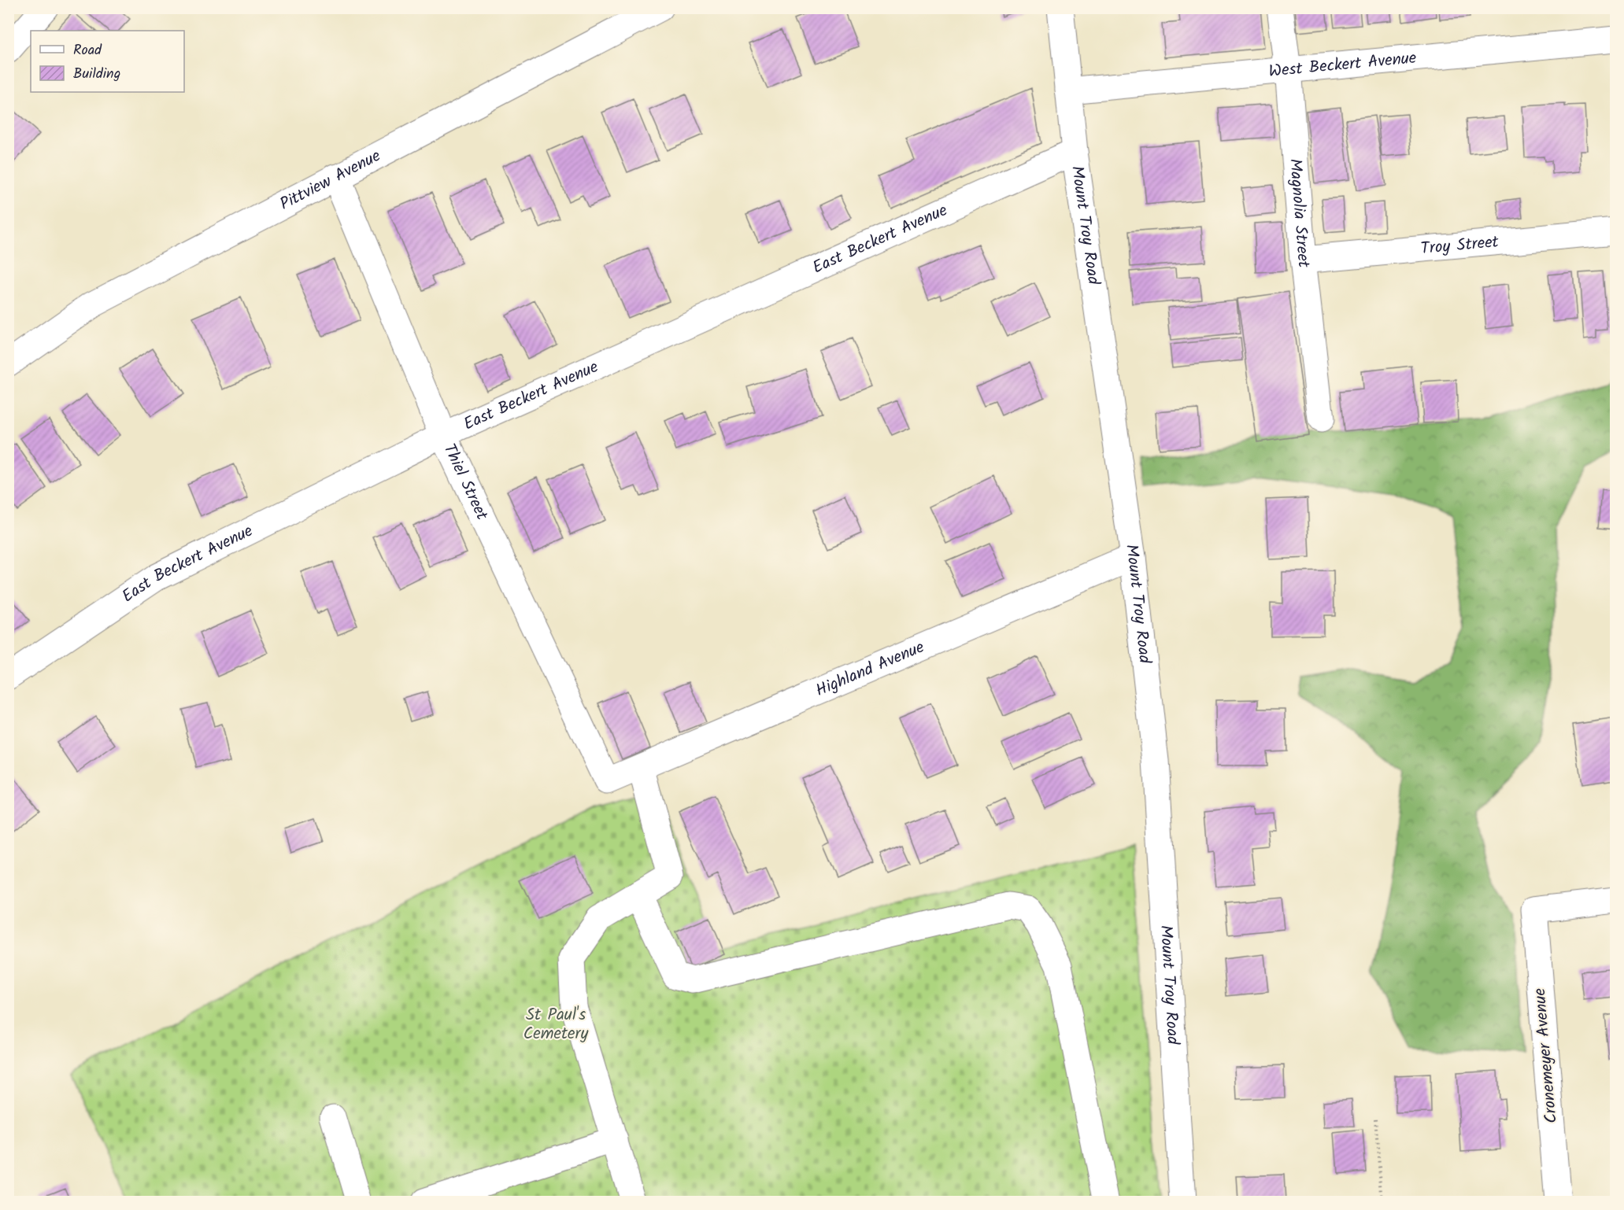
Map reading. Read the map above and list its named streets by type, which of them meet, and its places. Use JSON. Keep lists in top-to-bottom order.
{
  "streets": {
    "street": [
      "West Beckert Avenue",
      "Pittview Avenue",
      "Magnolia Street",
      "Mount Troy Road",
      "East Beckert Avenue",
      "Troy Street",
      "Thiel Street",
      "Highland Avenue",
      "Cronemeyer Avenue"
    ]
  },
  "crossings": [
    ["West Beckert Avenue", "Magnolia Street"],
    ["West Beckert Avenue", "Mount Troy Road"],
    ["Pittview Avenue", "Thiel Street"],
    ["Magnolia Street", "Troy Street"],
    ["Mount Troy Road", "East Beckert Avenue"],
    ["Mount Troy Road", "Highland Avenue"],
    ["East Beckert Avenue", "Thiel Street"],
    ["Thiel Street", "Highland Avenue"]
  ],
  "parks": ["St Paul's Cemetery"],
  "legend": ["Road", "Building"]
}
